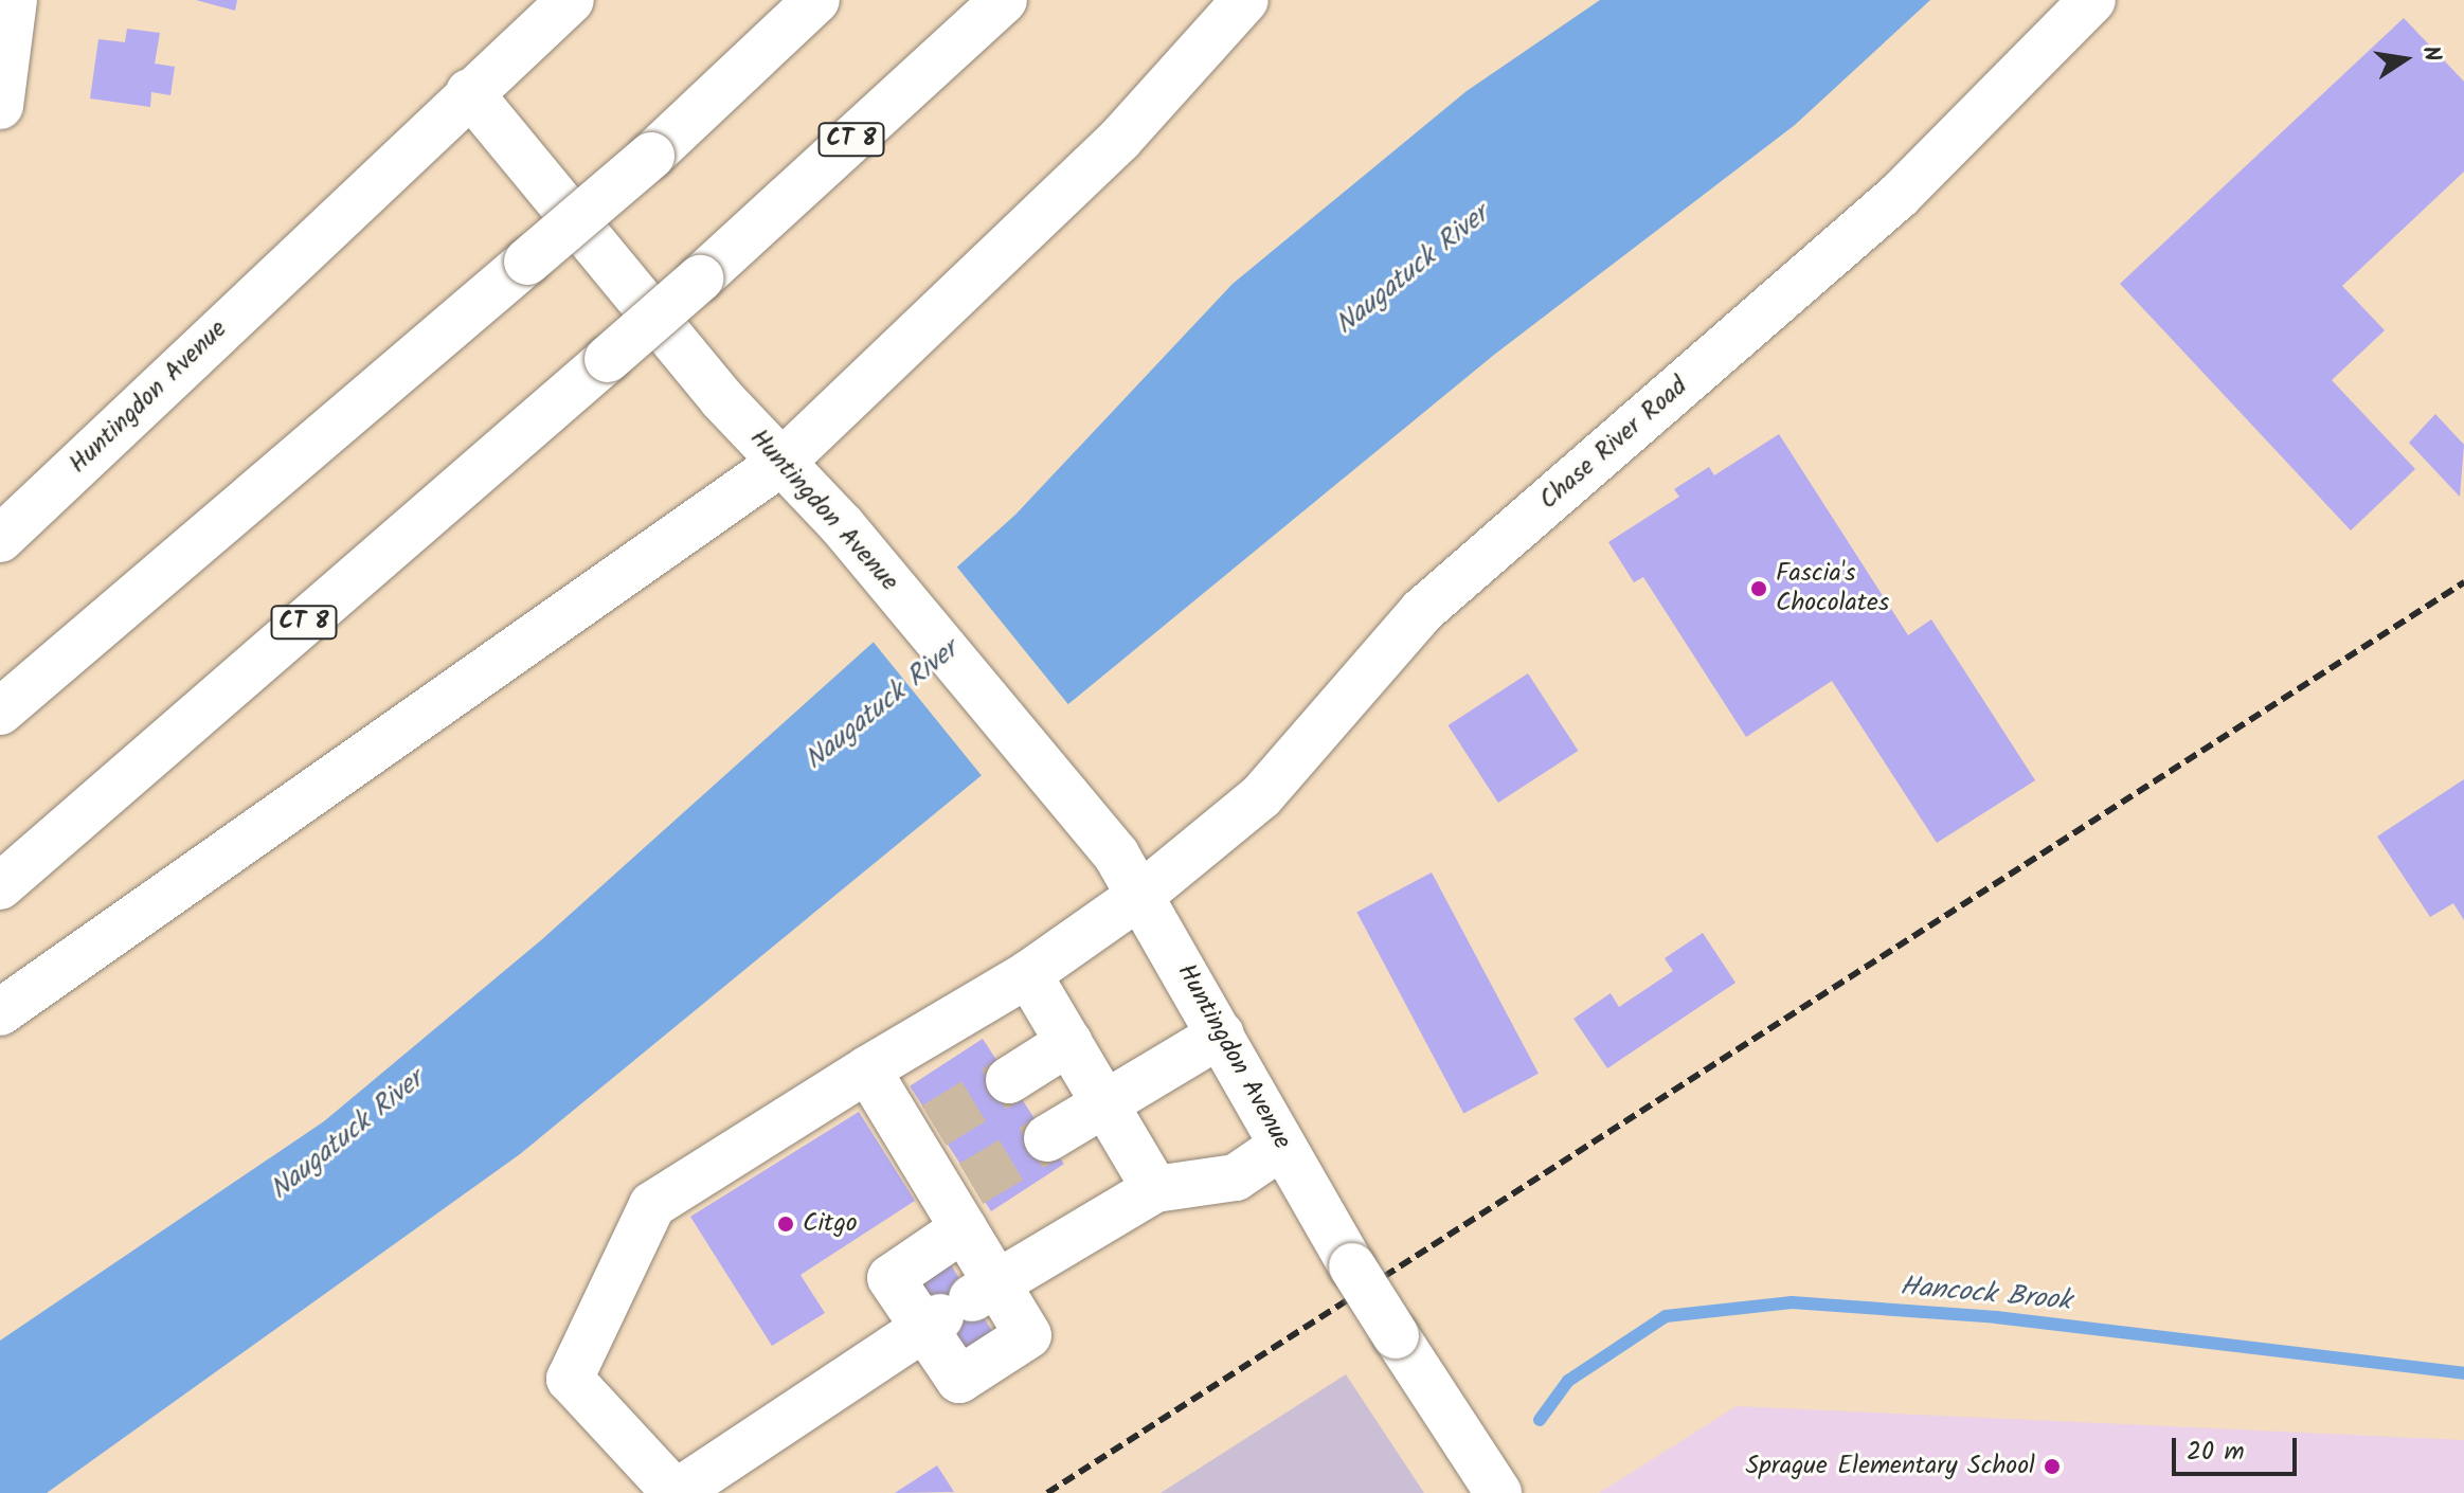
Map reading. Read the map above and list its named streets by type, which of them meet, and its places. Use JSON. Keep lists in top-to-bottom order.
{
  "streets": {
    "main road": ["CT 8", "Huntingdon Avenue", "Chase River Road"]
  },
  "crossings": [
    ["Huntingdon Avenue", "Chase River Road"]
  ],
  "water": ["Naugatuck River", "Hancock Brook"],
  "places": ["Fascia's Chocolates", "Citgo", "Sprague Elementary School"],
  "scale_bar": "20 m",
  "north": "right"
}
